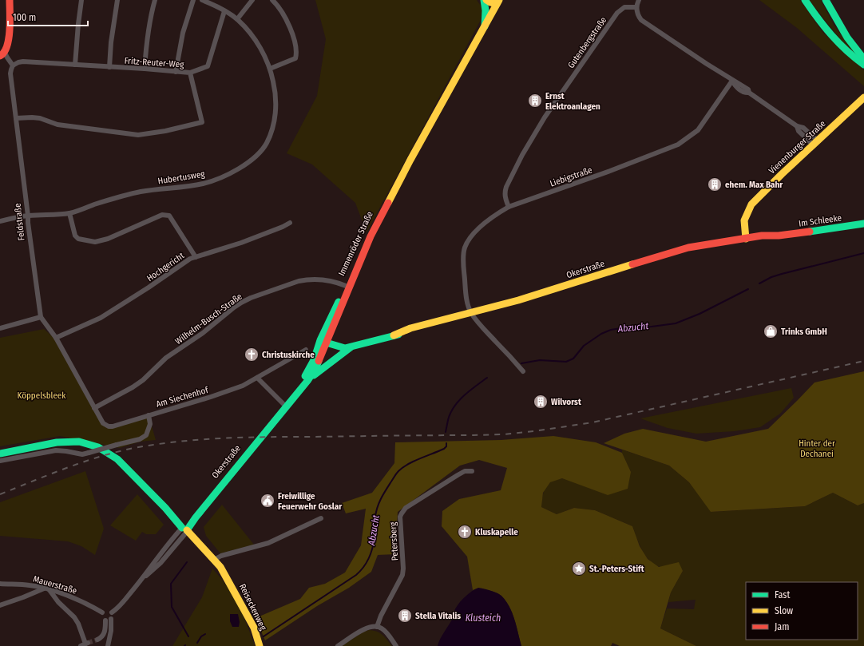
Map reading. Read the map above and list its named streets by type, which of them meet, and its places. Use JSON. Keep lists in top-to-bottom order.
{
  "streets": {
    "main road": [
      "Vienenburger Straße",
      "Im Schleeke",
      "Immenröder Straße",
      "Okerstraße",
      "Reiseckenweg"
    ],
    "street": [
      "Gutenbergstraße",
      "Fritz-Reuter-Weg",
      "Liebigstraße",
      "Hubertusweg",
      "Feldstraße",
      "Hochgericht",
      "Wilhelm-Busch-Straße",
      "Am Siechenhof",
      "Petersberg",
      "Mauerstraße"
    ]
  },
  "crossings": [
    ["Gutenbergstraße", "Liebigstraße"],
    ["Fritz-Reuter-Weg", "Feldstraße"],
    ["Vienenburger Straße", "Im Schleeke"],
    ["Vienenburger Straße", "Okerstraße"],
    ["Liebigstraße", "Okerstraße"],
    ["Hubertusweg", "Feldstraße"],
    ["Im Schleeke", "Okerstraße"],
    ["Feldstraße", "Hochgericht"],
    ["Feldstraße", "Wilhelm-Busch-Straße"],
    ["Feldstraße", "Am Siechenhof"],
    ["Immenröder Straße", "Okerstraße"],
    ["Immenröder Straße", "Wilhelm-Busch-Straße"],
    ["Okerstraße", "Mauerstraße"],
    ["Okerstraße", "Reiseckenweg"]
  ],
  "water": ["Abzucht", "Klusteich"],
  "parks": ["Köppelsbleek", "Hinter der Dechanei"],
  "places": {
    "building": [
      "Ernst Elektroanlagen",
      "ehem. Max Bahr",
      "Wilvorst",
      "Stella Vitalis"
    ],
    "shop": ["Trinks GmbH"],
    "church": ["Christuskirche", "Kluskapelle"],
    "public building": ["Freiwillige Feuerwehr Goslar"],
    "place": ["St.-Peters-Stift"]
  },
  "legend": ["Fast", "Slow", "Jam"],
  "scale_bar": "100 m"
}
